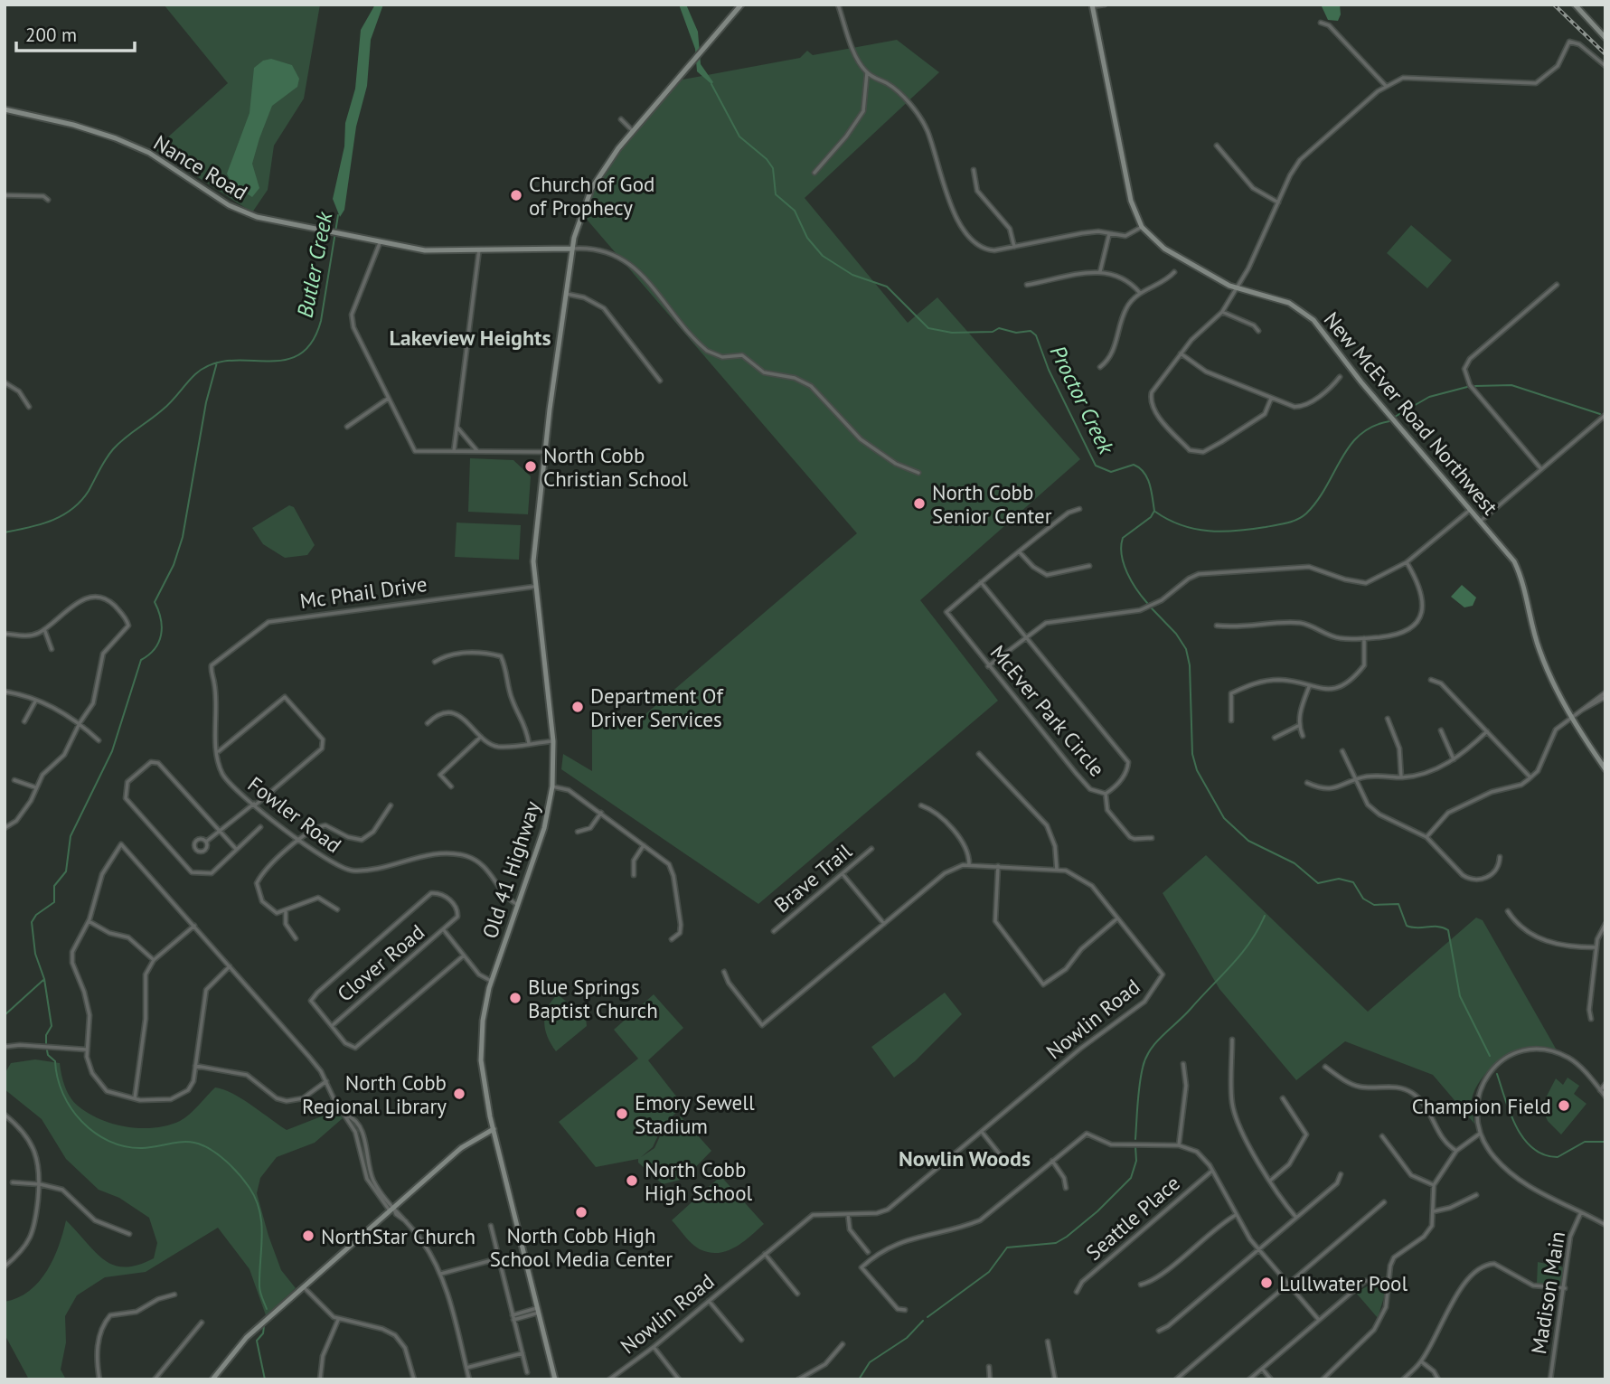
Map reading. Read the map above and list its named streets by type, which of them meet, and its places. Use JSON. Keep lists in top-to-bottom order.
{
  "streets": {
    "street": [
      "Nance Road",
      "New McEver Road Northwest",
      "Mc Phail Drive",
      "McEver Park Circle",
      "Fowler Road",
      "Old 41 Highway",
      "Brave Trail",
      "Clover Road",
      "Nowlin Road",
      "Seattle Place",
      "Madison Main"
    ]
  },
  "crossings": [
    ["Nance Road", "Old 41 Highway"],
    ["Mc Phail Drive", "Fowler Road"],
    ["Mc Phail Drive", "Old 41 Highway"],
    ["Fowler Road", "Old 41 Highway"],
    ["Old 41 Highway", "Clover Road"]
  ],
  "districts": ["Lakeview Heights", "Nowlin Woods"],
  "water": ["Butler Creek", "Proctor Creek"],
  "places": [
    "Church of God of Prophecy",
    "North Cobb Christian School",
    "North Cobb Senior Center",
    "Department Of Driver Services",
    "Blue Springs Baptist Church",
    "North Cobb Regional Library",
    "Champion Field",
    "Emory Sewell Stadium",
    "North Cobb High School",
    "North Cobb High School Media Center",
    "NorthStar Church",
    "Lullwater Pool"
  ],
  "scale_bar": "200 m"
}
